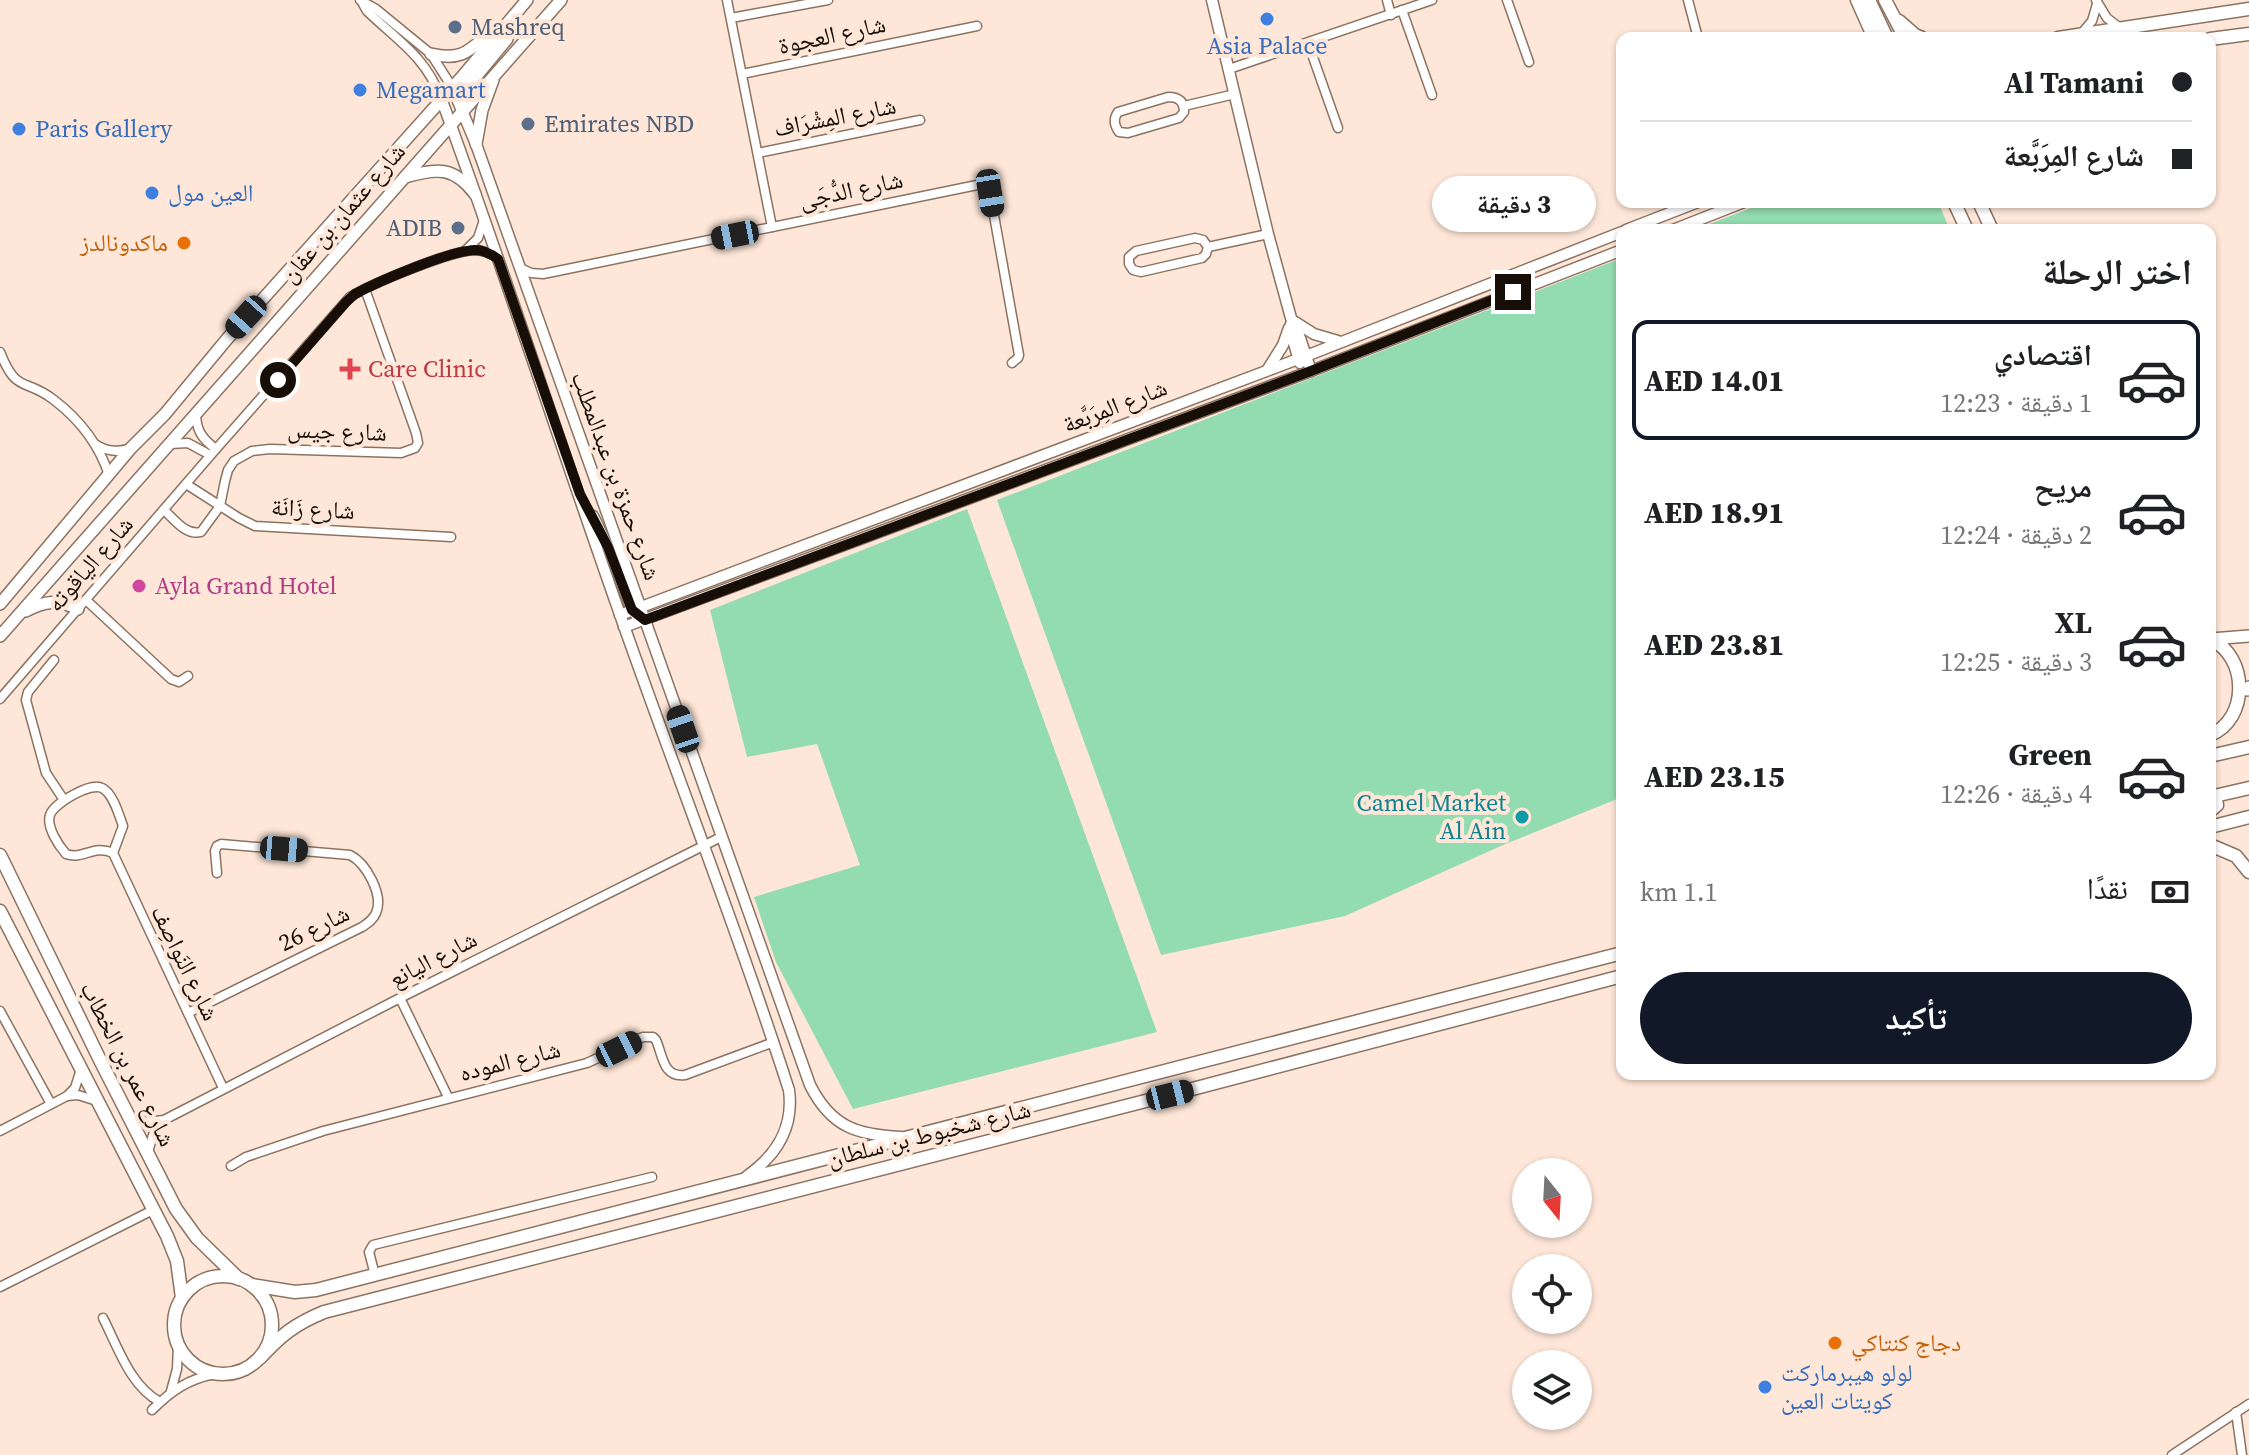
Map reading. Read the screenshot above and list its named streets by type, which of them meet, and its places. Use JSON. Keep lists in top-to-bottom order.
{
  "streets": {
    "main road": ["شارع عثمان بن عفان", "شارع عمر بن الخطاب", "شارع شخبوط بن سلطان"],
    "street": [
      "شارع العجوة",
      "شارع المِشْرَاف",
      "شارع الدُّجَى",
      "شارع المِرَبَّعة",
      "شارع جيس",
      "شارع حمزة بن عبدالمطلب",
      "شارع زَانَة",
      "شارع الياقوته",
      "شارع 26",
      "شارع اليانع",
      "شارع النَواصِف",
      "شارع الموده"
    ]
  },
  "crossings": [
    ["شارع الدُّجَى", "شارع حمزة بن عبدالمطلب"],
    ["شارع عثمان بن عفان", "شارع حمزة بن عبدالمطلب"],
    ["شارع المِرَبَّعة", "شارع حمزة بن عبدالمطلب"],
    ["شارع جيس", "شارع زَانَة"],
    ["شارع جيس", "شارع الياقوته"],
    ["شارع حمزة بن عبدالمطلب", "شارع الياقوته"],
    ["شارع حمزة بن عبدالمطلب", "شارع اليانع"],
    ["شارع حمزة بن عبدالمطلب", "شارع الموده"],
    ["شارع حمزة بن عبدالمطلب", "شارع شخبوط بن سلطان"],
    ["شارع زَانَة", "شارع الياقوته"],
    ["شارع 26", "شارع النَواصِف"],
    ["شارع اليانع", "شارع النَواصِف"],
    ["شارع عمر بن الخطاب", "شارع شخبوط بن سلطان"]
  ],
  "places": {
    "other": [
      "Asia Palace",
      "Mashreq",
      "Megamart",
      "Emirates NBD",
      "Paris Gallery",
      "العين مول",
      "ADIB",
      "ماكدونالدز",
      "Ayla Grand Hotel",
      "Camel Market Al Ain",
      "دجاج كنتاكي",
      "لولو هيبرماركت كويتات العين"
    ],
    "health": ["Care Clinic"]
  },
  "north": "bottom",
  "page": {
    "banner": ["Al Tamani", "شارع المِرَبَّعة"],
    "bubble": "3 دقيقة",
    "heading": "اختر الرحلة",
    "list": [
      {
        "name": "اقتصادي",
        "note": "1 دقيقة · 12:23",
        "value": "AED 14.01"
      },
      {
        "name": "مريح",
        "note": "2 دقيقة · 12:24",
        "value": "AED 18.91"
      },
      {
        "name": "XL",
        "note": "3 دقيقة · 12:25",
        "value": "AED 23.81"
      },
      {
        "name": "Green",
        "note": "4 دقيقة · 12:26",
        "value": "AED 23.15"
      }
    ],
    "pay": ["نقدًا", "1.1 km"],
    "buttons": "تأكيد"
  }
}
